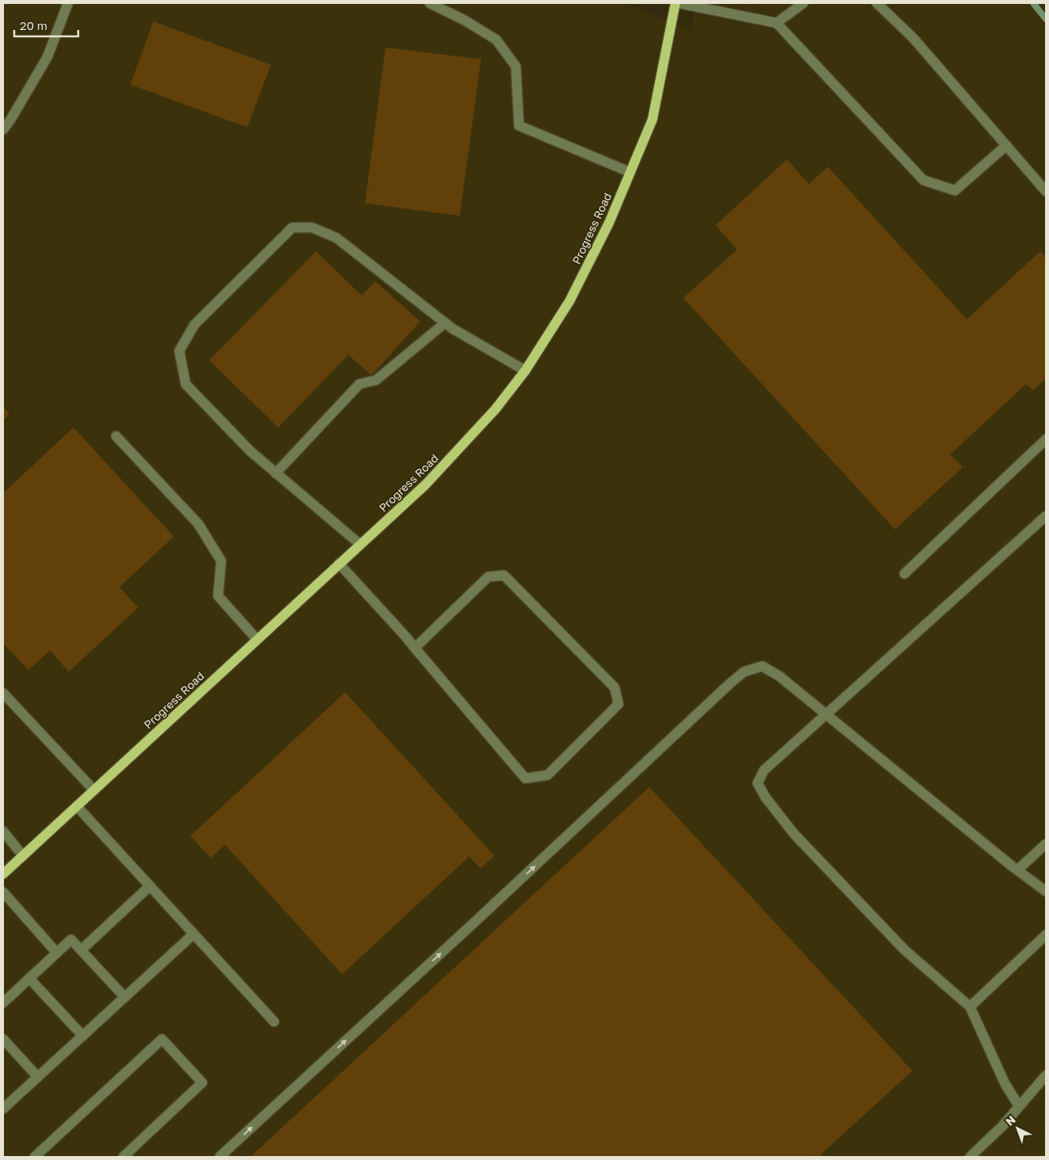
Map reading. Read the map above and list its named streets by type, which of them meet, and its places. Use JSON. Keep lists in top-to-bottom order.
{
  "streets": {
    "main road": ["Progress Road"]
  },
  "scale_bar": "20 m",
  "north": "top left"
}
